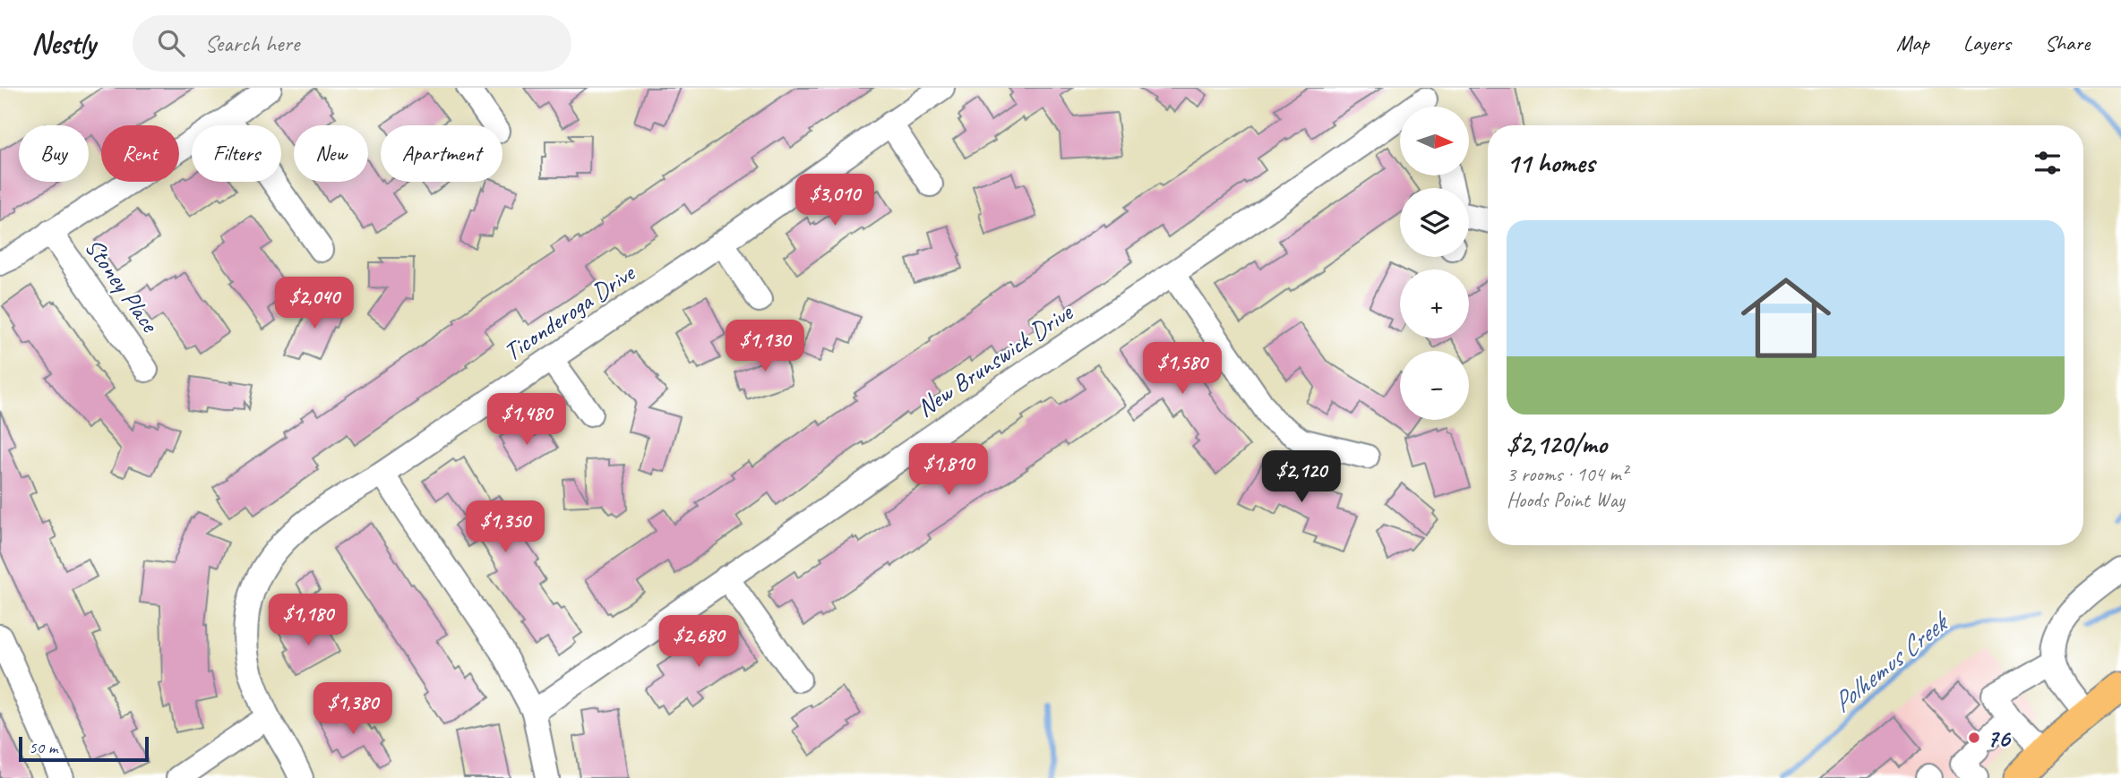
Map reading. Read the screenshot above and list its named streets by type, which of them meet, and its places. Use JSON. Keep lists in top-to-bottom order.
{
  "streets": {
    "street": ["Stoney Place", "Ticonderoga Drive", "New Brunswick Drive"]
  },
  "water": ["Polhemus Creek"],
  "places": ["76"],
  "scale_bar": "50 m",
  "north": "right",
  "page": {
    "header": "Nestly",
    "search": "Search here",
    "nav": ["Map", "Layers", "Share"],
    "map_buttons": ["+", "−"],
    "chip": [
      "Buy",
      "Rent",
      "Filters",
      "New",
      "Apartment"
    ],
    "heading": "11 homes",
    "price": [
      "$3,010",
      "$2,040",
      "$1,130",
      "$1,580",
      "$1,480",
      "$1,810",
      "$2,120",
      "$1,350",
      "$1,180",
      "$2,680",
      "$1,380"
    ],
    "list": [
      {
        "name": "$2,120/mo",
        "note": "3 rooms · 104 m² · Hoods Point Way"
      }
    ],
    "scale": "50 m"
  }
}
